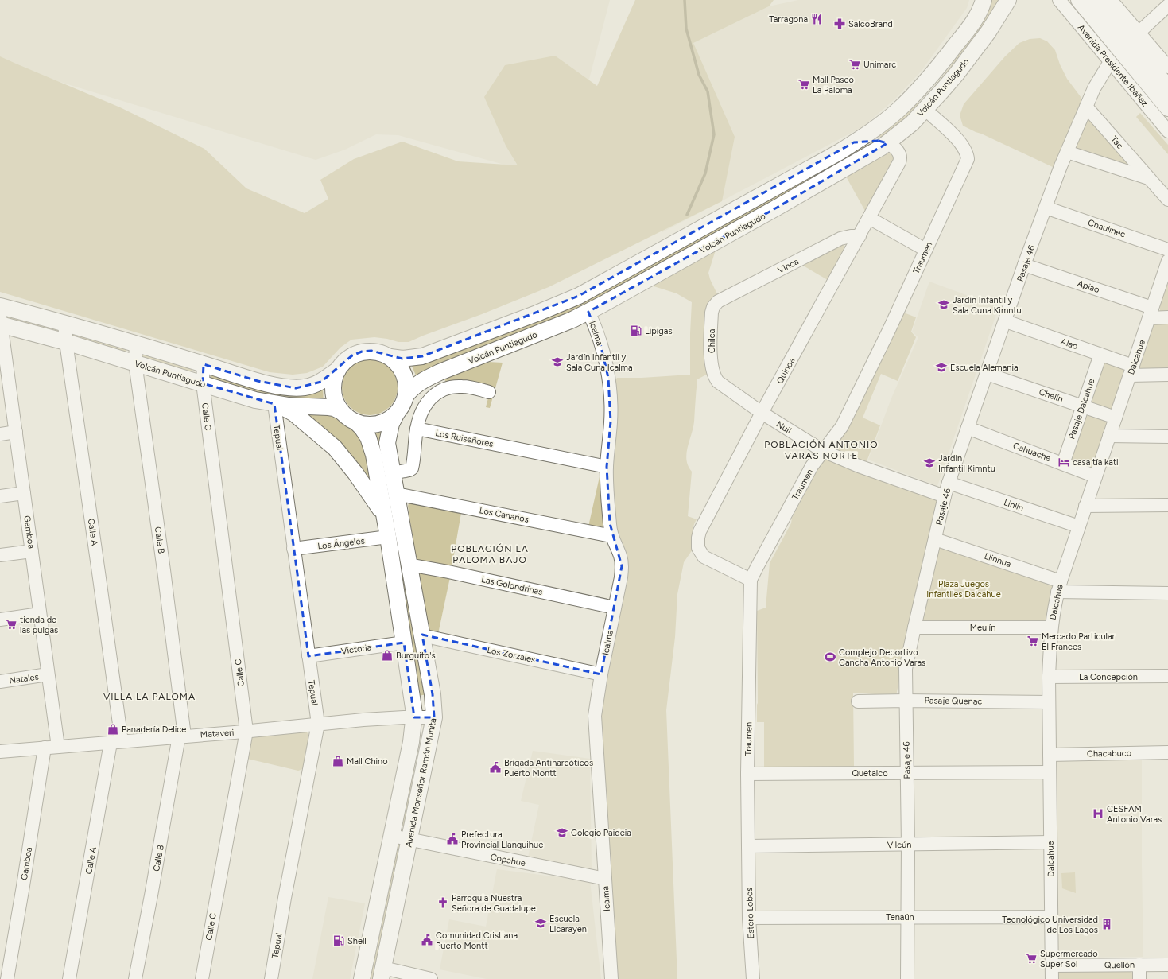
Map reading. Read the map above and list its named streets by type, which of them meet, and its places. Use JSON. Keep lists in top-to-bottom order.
{
  "streets": {
    "main road": ["Avenida Presidente Ibáñez", "Volcán Puntiagudo", "Avenida Monseñor Ramón Munita"],
    "street": [
      "Tac",
      "Chaulinec",
      "Traumen",
      "Pasaje 46",
      "Vinca",
      "Apiao",
      "Icalma",
      "Chilca",
      "Alao",
      "Dalcahue",
      "Quinoa",
      "Chelín",
      "Pasaje Dalcahue",
      "Calle C",
      "Nuil",
      "Tepual",
      "Los Ruiseñores",
      "Cahuache",
      "Linlín",
      "Los Canarios",
      "Gamboa",
      "Calle A",
      "Calle B",
      "Los Ángeles",
      "Llinhua",
      "Las Golondrinas",
      "Meulín",
      "Victoria",
      "Los Zorzales",
      "La Concepción",
      "Natales",
      "Pasaje Quenac",
      "Mataveri",
      "Chacabuco",
      "Quetalco",
      "Vilcún",
      "Copahue",
      "Estero Lobos",
      "Tenaún",
      "Quellón"
    ]
  },
  "crossings": [
    ["Avenida Presidente Ibáñez", "Pasaje 46"],
    ["Volcán Puntiagudo", "Traumen"],
    ["Volcán Puntiagudo", "Icalma"],
    ["Volcán Puntiagudo", "Quinoa"],
    ["Volcán Puntiagudo", "Calle C"],
    ["Volcán Puntiagudo", "Tepual"],
    ["Volcán Puntiagudo", "Gamboa"],
    ["Volcán Puntiagudo", "Calle A"],
    ["Volcán Puntiagudo", "Calle B"],
    ["Volcán Puntiagudo", "Avenida Monseñor Ramón Munita"],
    ["Tac", "Pasaje 46"],
    ["Chaulinec", "Pasaje 46"],
    ["Traumen", "Quinoa"],
    ["Traumen", "Nuil"],
    ["Traumen", "Quetalco"],
    ["Traumen", "Vilcún"],
    ["Traumen", "Estero Lobos"],
    ["Pasaje 46", "Apiao"],
    ["Pasaje 46", "Alao"],
    ["Pasaje 46", "Chelín"],
    ["Pasaje 46", "Nuil"],
    ["Pasaje 46", "Cahuache"],
    ["Pasaje 46", "Linlín"],
    ["Pasaje 46", "Llinhua"],
    ["Pasaje 46", "Meulín"],
    ["Pasaje 46", "Pasaje Quenac"],
    ["Pasaje 46", "Quetalco"],
    ["Pasaje 46", "Vilcún"],
    ["Pasaje 46", "Tenaún"],
    ["Vinca", "Chilca"],
    ["Vinca", "Quinoa"],
    ["Apiao", "Dalcahue"],
    ["Icalma", "Los Ruiseñores"],
    ["Icalma", "Los Canarios"],
    ["Icalma", "Las Golondrinas"],
    ["Icalma", "Los Zorzales"],
    ["Icalma", "Copahue"],
    ["Chilca", "Nuil"],
    ["Alao", "Dalcahue"],
    ["Alao", "Pasaje Dalcahue"],
    ["Dalcahue", "Chelín"],
    ["Dalcahue", "Cahuache"],
    ["Dalcahue", "Linlín"],
    ["Dalcahue", "Llinhua"],
    ["Dalcahue", "Meulín"],
    ["Dalcahue", "La Concepción"],
    ["Dalcahue", "Pasaje Quenac"],
    ["Dalcahue", "Chacabuco"],
    ["Dalcahue", "Quetalco"],
    ["Dalcahue", "Vilcún"],
    ["Dalcahue", "Tenaún"],
    ["Dalcahue", "Quellón"],
    ["Quinoa", "Nuil"],
    ["Chelín", "Pasaje Dalcahue"],
    ["Pasaje Dalcahue", "Cahuache"],
    ["Calle C", "Mataveri"],
    ["Tepual", "Los Ángeles"],
    ["Tepual", "Victoria"],
    ["Tepual", "Mataveri"],
    ["Tepual", "Avenida Monseñor Ramón Munita"],
    ["Los Canarios", "Avenida Monseñor Ramón Munita"],
    ["Gamboa", "Natales"],
    ["Gamboa", "Mataveri"],
    ["Calle A", "Mataveri"],
    ["Calle B", "Mataveri"],
    ["Los Ángeles", "Avenida Monseñor Ramón Munita"],
    ["Las Golondrinas", "Avenida Monseñor Ramón Munita"],
    ["Victoria", "Avenida Monseñor Ramón Munita"],
    ["Los Zorzales", "Avenida Monseñor Ramón Munita"],
    ["Mataveri", "Avenida Monseñor Ramón Munita"],
    ["Avenida Monseñor Ramón Munita", "Copahue"],
    ["Vilcún", "Estero Lobos"],
    ["Estero Lobos", "Tenaún"]
  ],
  "districts": ["POBLACIÓN ANTONIO VARAS NORTE", "POBLACIÓN LA PALOMA BAJO", "VILLA LA PALOMA"],
  "parks": ["Plaza Juegos Infantiles Dalcahue"],
  "places": {
    "restaurant": ["Tarragona"],
    "pharmacy": ["SalcoBrand"],
    "supermarket": [
      "Unimarc",
      "Mall Paseo La Paloma",
      "tienda de las pulgas",
      "Mercado Particular El Frances",
      "Supermercado Super Sol"
    ],
    "school or university": [
      "Jardín Infantil y Sala Cuna Kimntu",
      "Jardín Infantil y Sala Cuna Icalma",
      "Escuela Alemania",
      "Jardin Infantil Kimntu",
      "Colegio Paideia",
      "Escuela Licarayen"
    ],
    "fuel station": ["Lipigas", "Shell"],
    "hotel": ["casa tía kati"],
    "shop": ["Burguito's", "Panadería Delice", "Mall Chino"],
    "sports": ["Complejo Deportivo Cancha Antonio Varas"],
    "public building": ["Brigada Antinarcóticos Puerto Montt", "Prefectura Provincial Llanquihue", "Comunidad Cristiana Puerto Montt"],
    "hospital": ["CESFAM Antonio Varas"],
    "church": ["Parroquia Nuestra Señora de Guadalupe"],
    "building": ["Tecnológico Universidad de Los Lagos"]
  }
}
